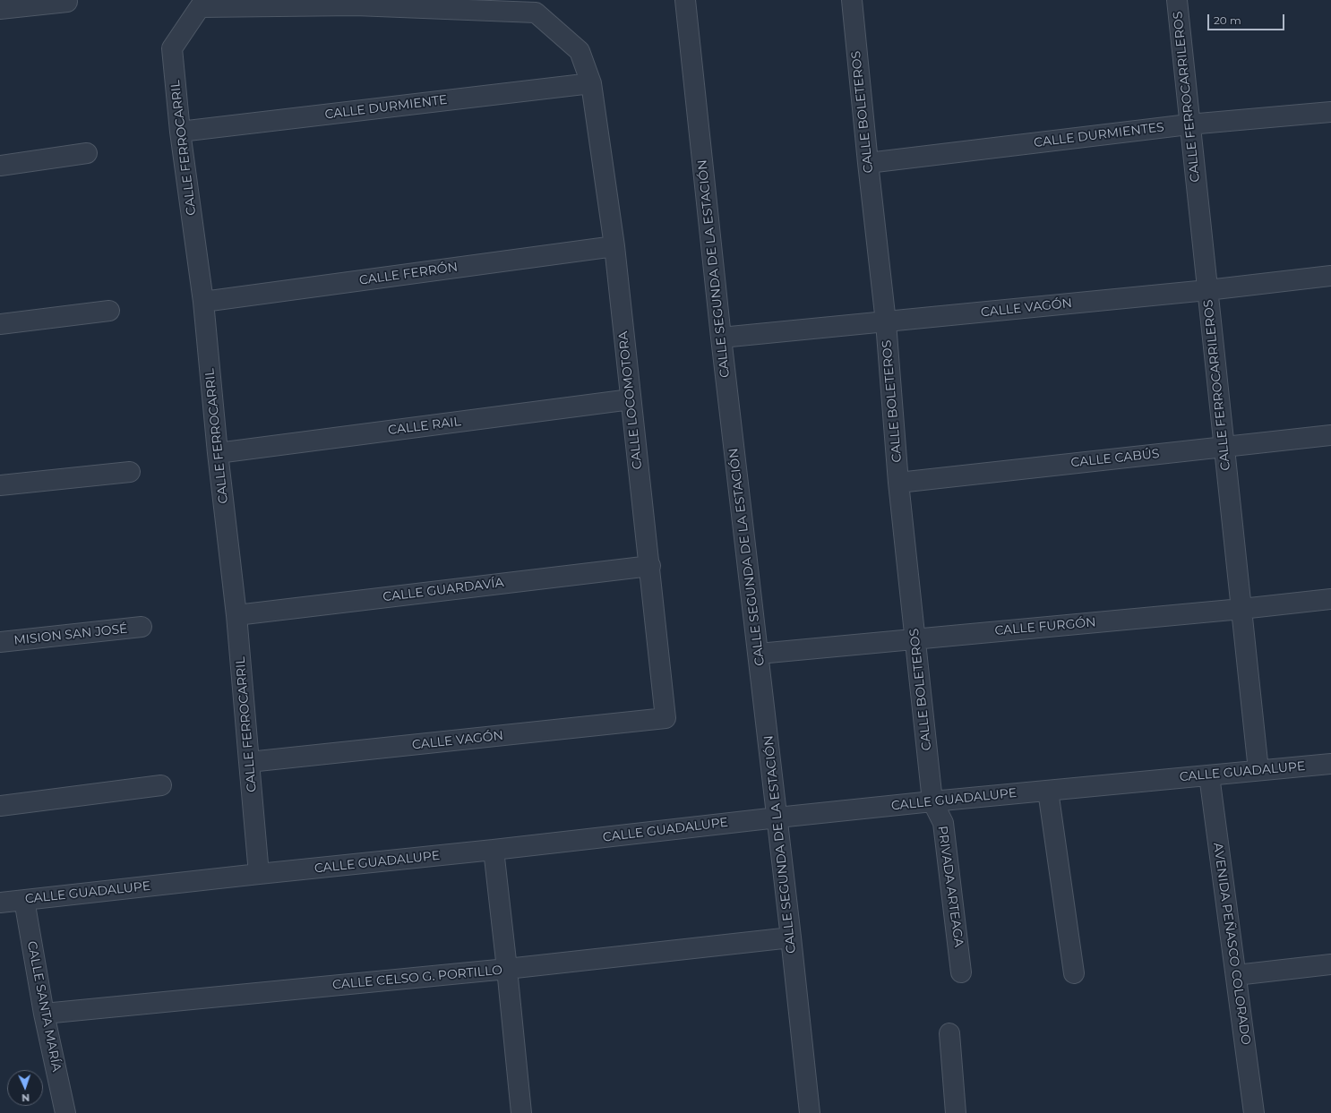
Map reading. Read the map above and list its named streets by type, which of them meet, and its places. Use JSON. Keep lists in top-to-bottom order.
{
  "streets": {
    "street": [
      "CALLE FERROCARRILEROS",
      "CALLE DURMIENTE",
      "CALLE BOLETEROS",
      "CALLE DURMIENTES",
      "CALLE FERROCARRIL",
      "CALLE SEGUNDA DE LA ESTACIÓN",
      "CALLE FERRÓN",
      "CALLE VAGÓN",
      "CALLE LOCOMOTORA",
      "CALLE RAIL",
      "CALLE CABÚS",
      "CALLE GUARDAVÍA",
      "CALLE FURGÓN",
      "MISION SAN JOSÉ",
      "CALLE GUADALUPE",
      "PRIVADA ARTEAGA",
      "AVENIDA PEÑASCO COLORADO",
      "CALLE CELSO G. PORTILLO",
      "CALLE SANTA MARÍA"
    ]
  },
  "crossings": [
    ["CALLE FERROCARRILEROS", "CALLE DURMIENTES"],
    ["CALLE FERROCARRILEROS", "CALLE VAGÓN"],
    ["CALLE FERROCARRILEROS", "CALLE CABÚS"],
    ["CALLE FERROCARRILEROS", "CALLE FURGÓN"],
    ["CALLE FERROCARRILEROS", "CALLE GUADALUPE"],
    ["CALLE DURMIENTE", "CALLE FERROCARRIL"],
    ["CALLE DURMIENTE", "CALLE LOCOMOTORA"],
    ["CALLE BOLETEROS", "CALLE DURMIENTES"],
    ["CALLE BOLETEROS", "CALLE VAGÓN"],
    ["CALLE BOLETEROS", "CALLE CABÚS"],
    ["CALLE BOLETEROS", "CALLE FURGÓN"],
    ["CALLE BOLETEROS", "CALLE GUADALUPE"],
    ["CALLE BOLETEROS", "PRIVADA ARTEAGA"],
    ["CALLE FERROCARRIL", "CALLE FERRÓN"],
    ["CALLE FERROCARRIL", "CALLE VAGÓN"],
    ["CALLE FERROCARRIL", "CALLE LOCOMOTORA"],
    ["CALLE FERROCARRIL", "CALLE RAIL"],
    ["CALLE FERROCARRIL", "CALLE GUARDAVÍA"],
    ["CALLE FERROCARRIL", "CALLE GUADALUPE"],
    ["CALLE SEGUNDA DE LA ESTACIÓN", "CALLE VAGÓN"],
    ["CALLE SEGUNDA DE LA ESTACIÓN", "CALLE FURGÓN"],
    ["CALLE SEGUNDA DE LA ESTACIÓN", "CALLE GUADALUPE"],
    ["CALLE SEGUNDA DE LA ESTACIÓN", "CALLE CELSO G. PORTILLO"],
    ["CALLE FERRÓN", "CALLE LOCOMOTORA"],
    ["CALLE VAGÓN", "CALLE LOCOMOTORA"],
    ["CALLE LOCOMOTORA", "CALLE RAIL"],
    ["CALLE LOCOMOTORA", "CALLE GUARDAVÍA"],
    ["CALLE GUADALUPE", "PRIVADA ARTEAGA"],
    ["CALLE GUADALUPE", "AVENIDA PEÑASCO COLORADO"],
    ["CALLE GUADALUPE", "CALLE SANTA MARÍA"],
    ["CALLE CELSO G. PORTILLO", "CALLE SANTA MARÍA"]
  ],
  "scale_bar": "20 m",
  "north": "bottom"
}
